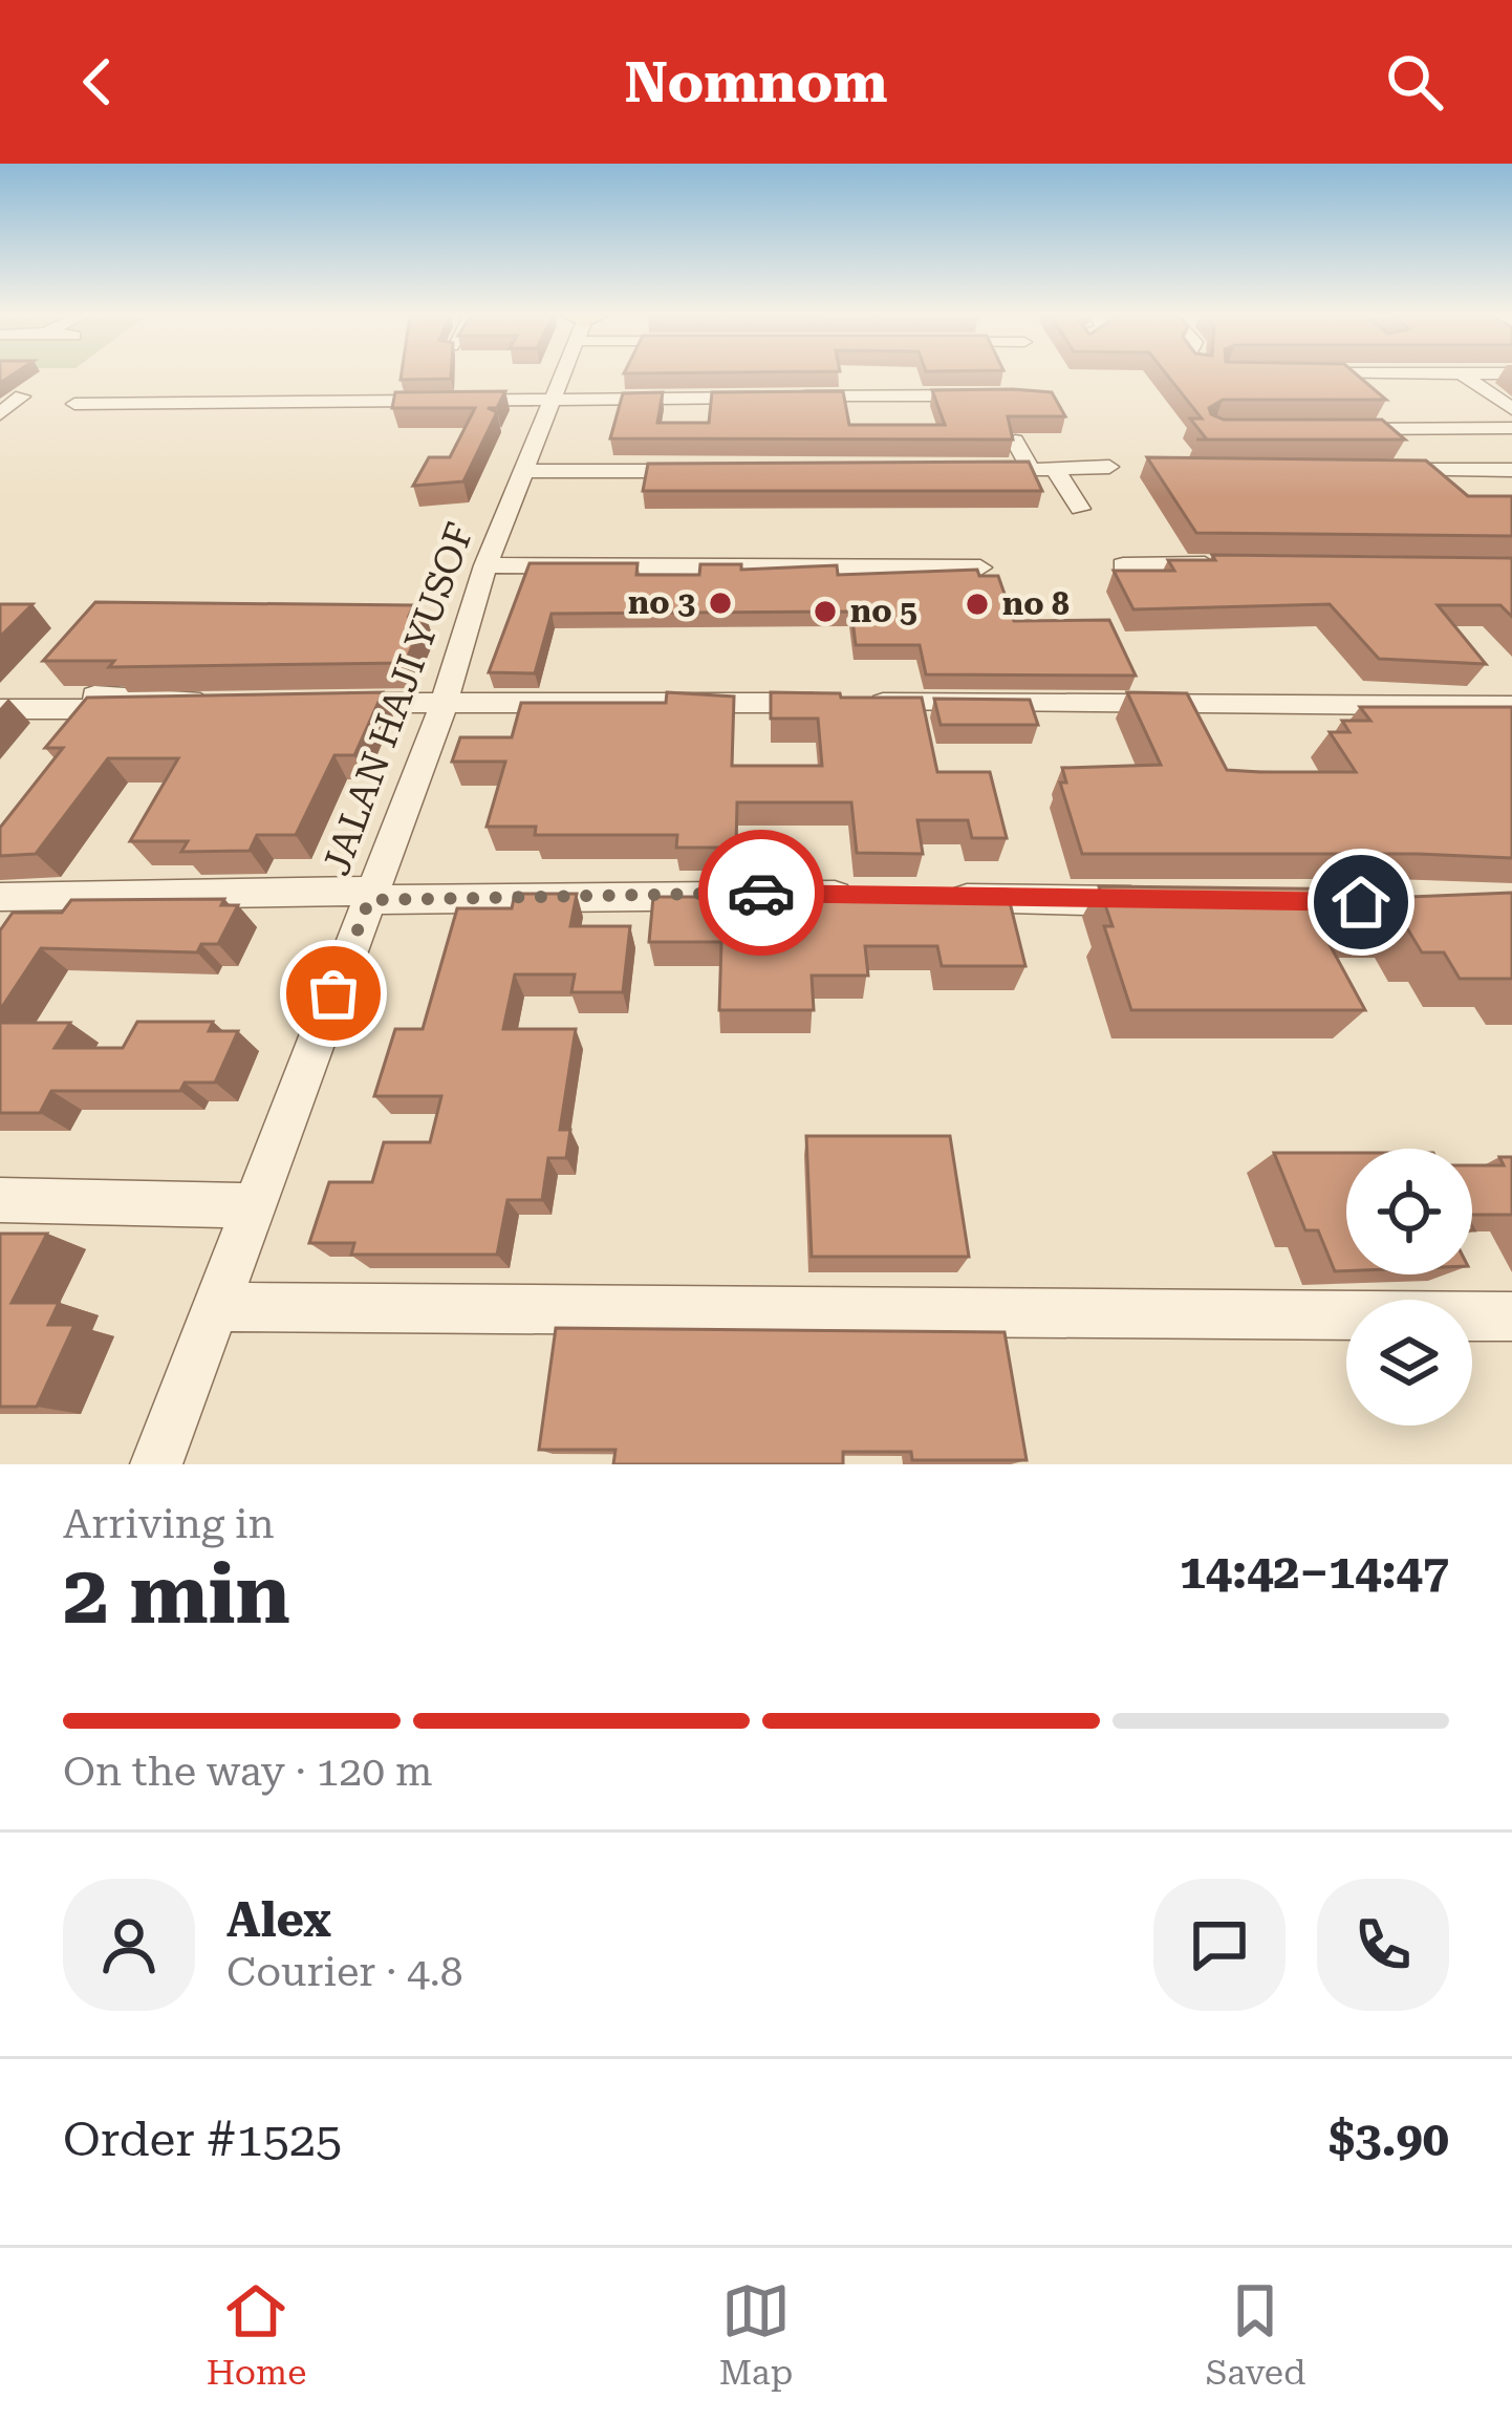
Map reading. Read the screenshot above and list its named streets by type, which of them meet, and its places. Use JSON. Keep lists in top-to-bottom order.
{
  "streets": {
    "street": ["JALAN HAJI YUSOF"]
  },
  "places": ["no 3", "no 8", "no 5"],
  "page": {
    "header": "Nomnom",
    "heading": ["2 min", "Arriving in", "14:42–14:47"],
    "panel": [
      "Alex",
      "Courier · 4.8",
      "Order #1525",
      "$3.90"
    ],
    "bar": "On the way · 120 m",
    "tabs": ["Home", "Map", "Saved"]
  }
}
